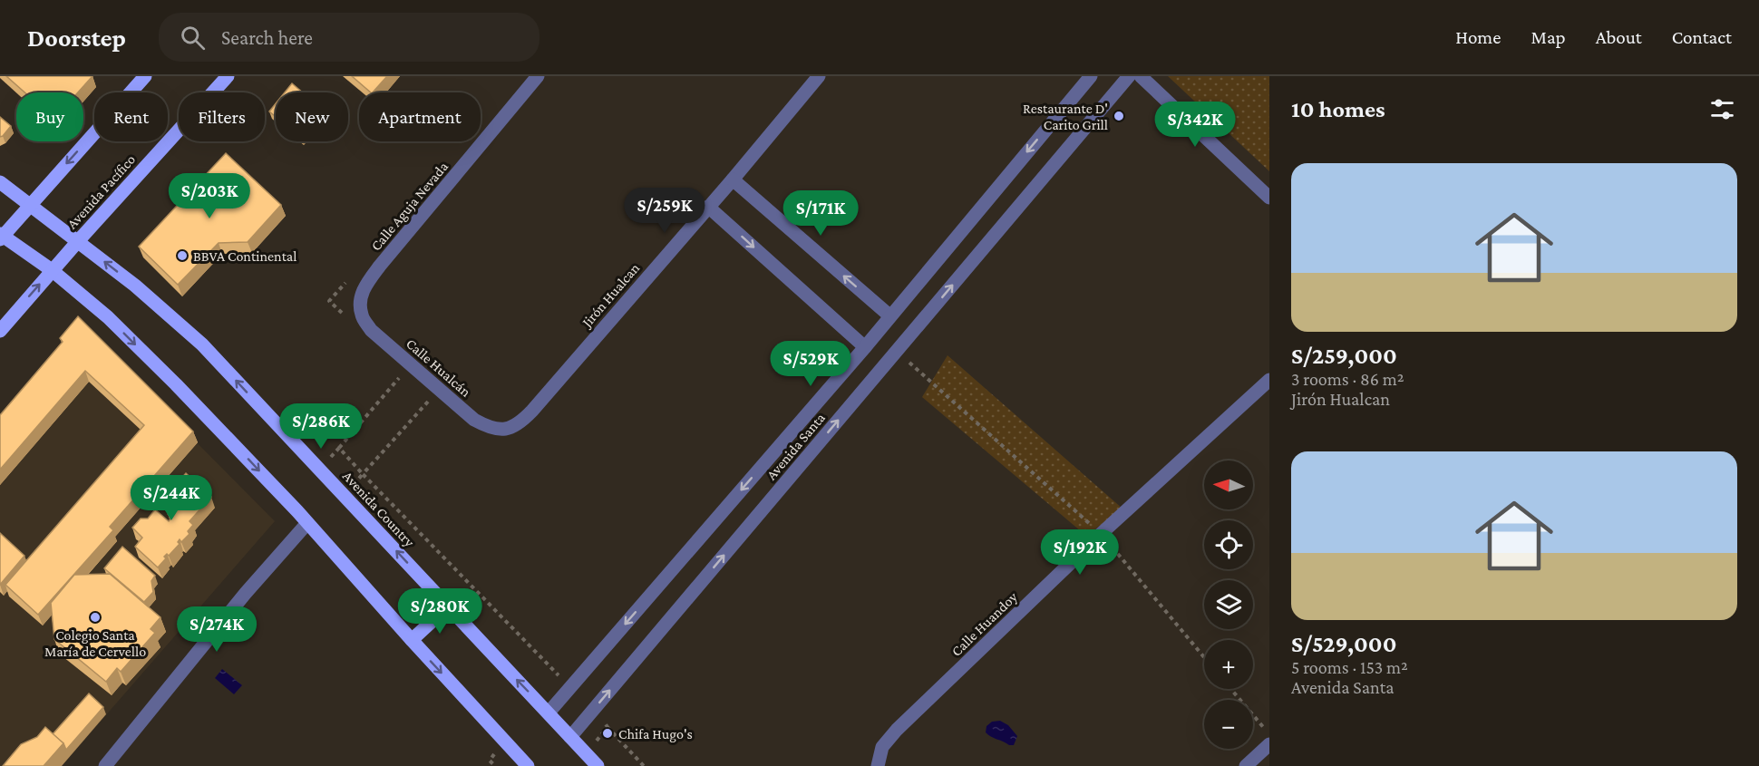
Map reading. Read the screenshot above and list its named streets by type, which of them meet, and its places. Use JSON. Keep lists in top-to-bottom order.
{
  "streets": {
    "main road": ["Avenida Pacífico", "Avenida Country"],
    "street": [
      "Calle Aguja Nevada",
      "Jirón Hualcan",
      "Calle Hualcán",
      "Avenida Santa",
      "Calle Huandoy"
    ]
  },
  "crossings": [
    ["Avenida Pacífico", "Avenida Country"],
    ["Calle Aguja Nevada", "Calle Hualcán"],
    ["Jirón Hualcan", "Calle Hualcán"],
    ["Avenida Santa", "Avenida Country"]
  ],
  "places": [
    "Restaurante D' Carito Grill",
    "BBVA Continental",
    "Colegio Santa María de Cervello",
    "Chifa Hugo's"
  ],
  "north": "left",
  "page": {
    "header": "Doorstep",
    "search": "Search here",
    "nav": [
      "Home",
      "Map",
      "About",
      "Contact"
    ],
    "heading": "10 homes",
    "chip": [
      "Buy",
      "Rent",
      "Filters",
      "New",
      "Apartment"
    ],
    "price": [
      "S/342K",
      "S/203K",
      "S/259K",
      "S/171K",
      "S/529K",
      "S/286K",
      "S/244K",
      "S/192K",
      "S/280K",
      "S/274K"
    ],
    "list": [
      {
        "name": "S/259,000",
        "note": "3 rooms · 86 m² · Jirón Hualcan"
      },
      {
        "name": "S/529,000",
        "note": "5 rooms · 153 m² · Avenida Santa"
      }
    ],
    "map_buttons": ["+", "−"]
  }
}
